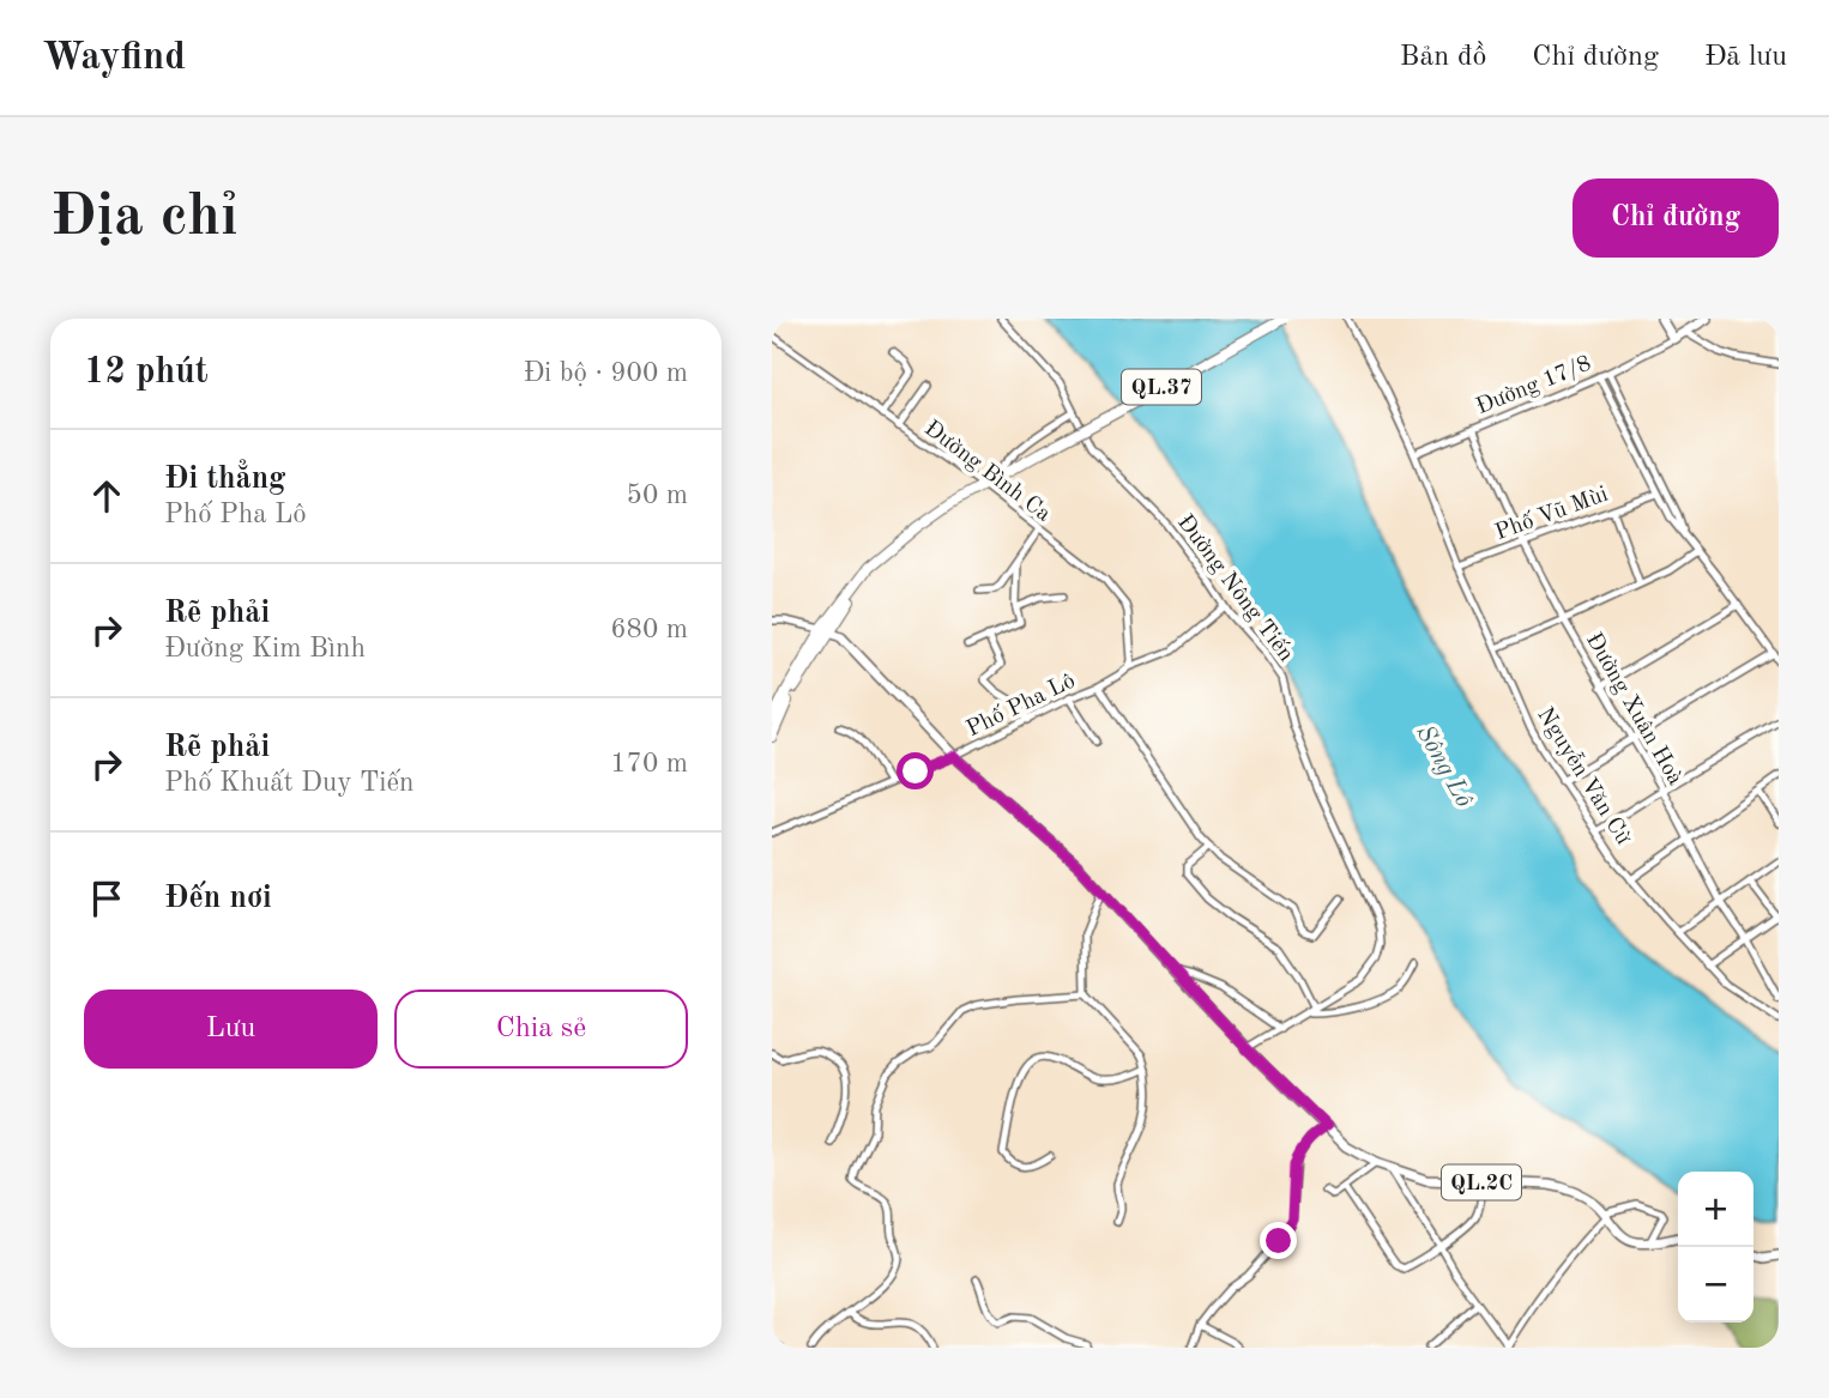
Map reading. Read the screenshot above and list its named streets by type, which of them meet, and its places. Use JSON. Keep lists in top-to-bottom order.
{
  "streets": {
    "highway": ["QL.37"],
    "main road": ["Đường 17/8", "QL.2C"],
    "street": [
      "Đường Bình Ca",
      "Phố Vũ Mùi",
      "Đường Nông Tiến",
      "Phố Pha Lô",
      "Đường Xuân Hoà",
      "Nguyễn Văn Cừ"
    ]
  },
  "crossings": [
    ["Đường 17/8", "Đường Xuân Hoà"],
    ["Đường 17/8", "Nguyễn Văn Cừ"],
    ["QL.37", "Đường Bình Ca"],
    ["QL.37", "QL.2C"],
    ["Đường Bình Ca", "Phố Pha Lô"],
    ["Phố Vũ Mùi", "Đường Xuân Hoà"],
    ["Phố Vũ Mùi", "Nguyễn Văn Cừ"],
    ["Đường Nông Tiến", "Phố Pha Lô"],
    ["Đường Nông Tiến", "QL.2C"],
    ["Phố Pha Lô", "QL.2C"]
  ],
  "water": ["Sông Lô"],
  "page": {
    "header": "Wayfind",
    "nav": ["Bản đồ", "Chỉ đường", "Đã lưu"],
    "buttons": [
      "Chỉ đường",
      ["Lưu", "Chia sẻ"]
    ],
    "title": "Địa chỉ",
    "heading": ["12 phút", "Đi bộ · 900 m"],
    "list": [
      ["Đi thẳng", "Phố Pha Lô", "50 m"],
      ["Rẽ phải", "Đường Kim Bình", "680 m"],
      ["Rẽ phải", "Phố Khuất Duy Tiến", "170 m"],
      "Đến nơi"
    ],
    "map_buttons": ["+", "−"]
  }
}
